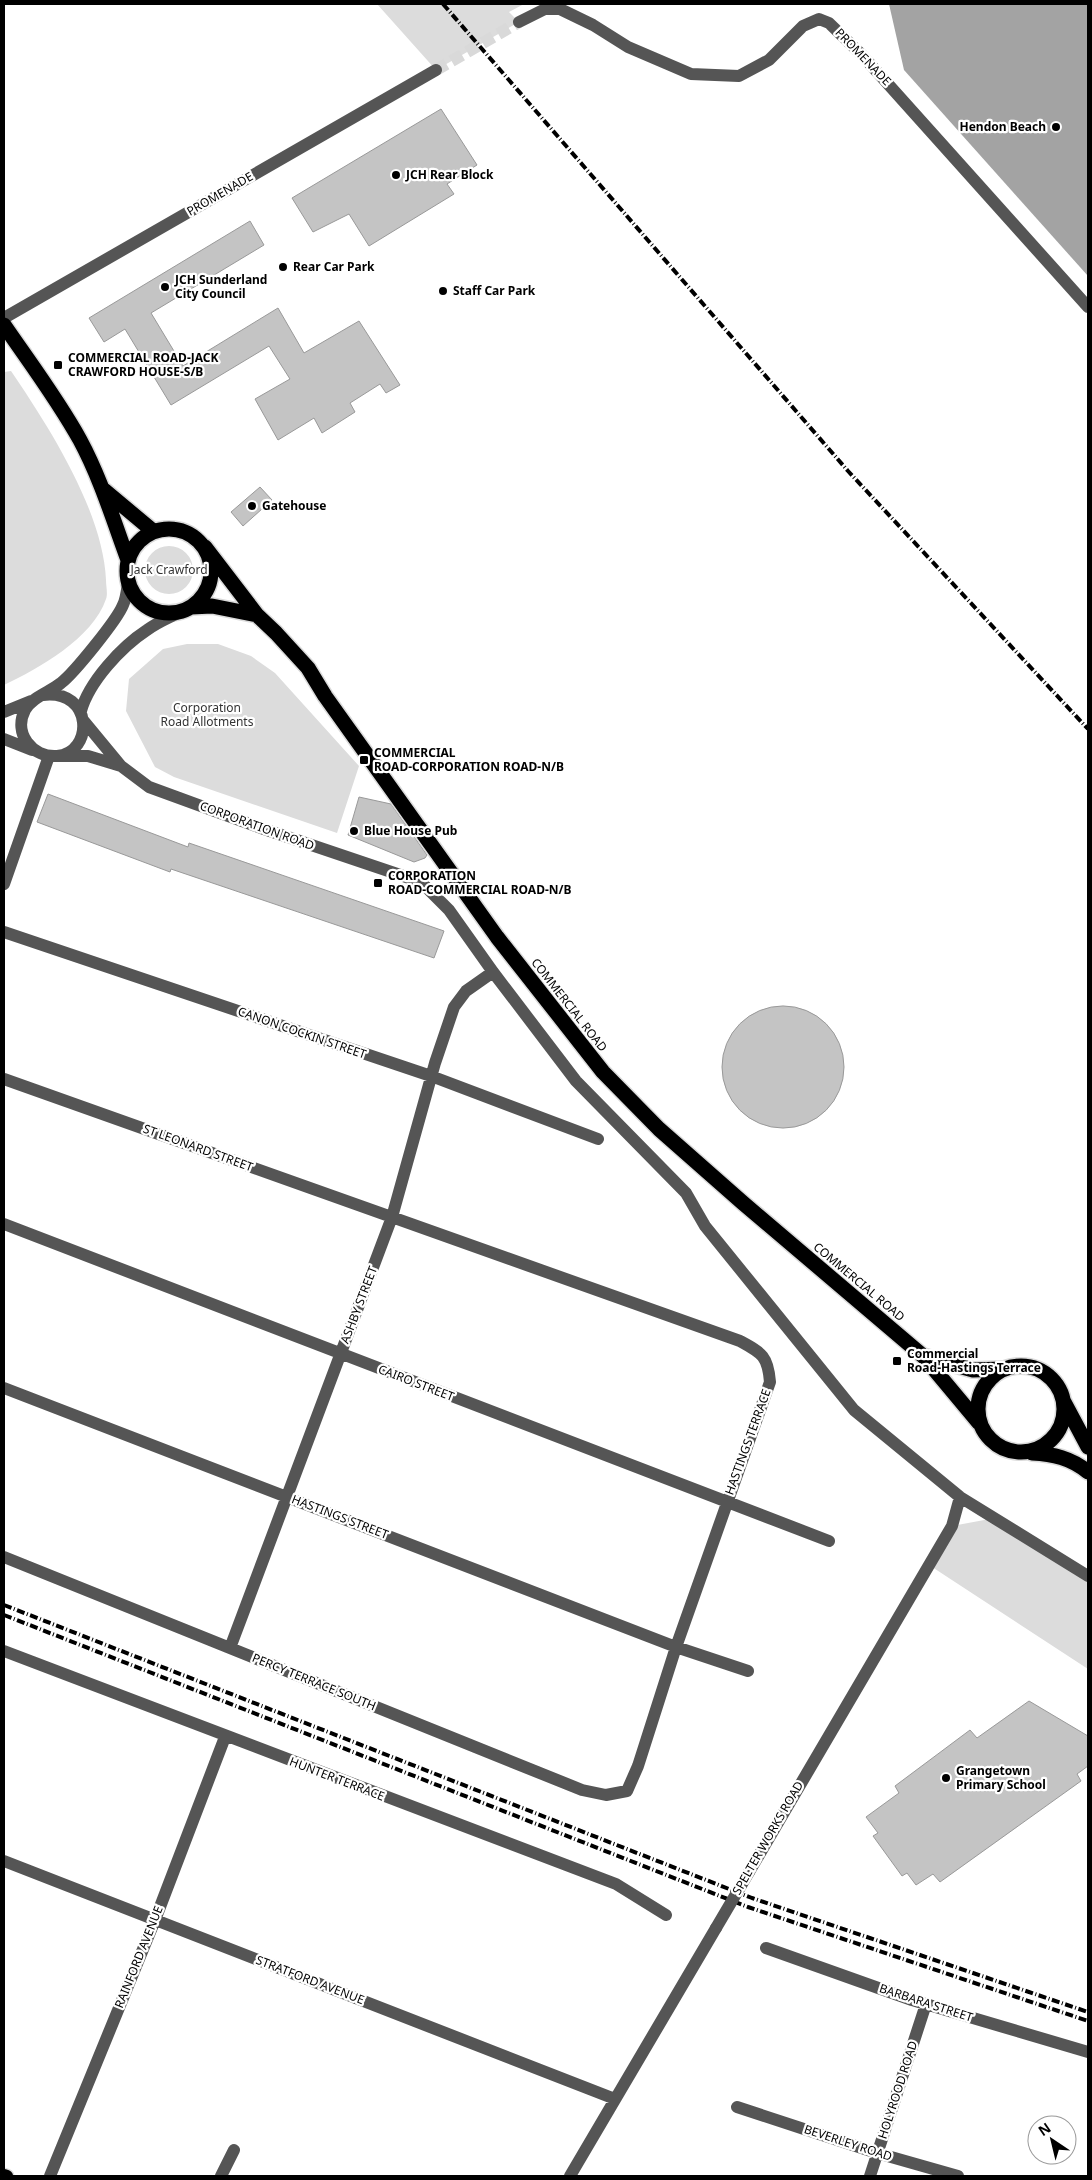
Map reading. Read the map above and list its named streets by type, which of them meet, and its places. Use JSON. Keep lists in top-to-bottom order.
{
  "streets": {
    "highway": ["COMMERCIAL ROAD"],
    "street": [
      "PROMENADE",
      "CORPORATION ROAD",
      "CANON COCKIN STREET",
      "ST LEONARD STREET",
      "ASHBY STREET",
      "CAIRO STREET",
      "HASTINGS TERRACE",
      "HASTINGS STREET",
      "PERCY TERRACE SOUTH",
      "HUNTER TERRACE",
      "SPELTER WORKS ROAD",
      "RAINFORD AVENUE",
      "STRATFORD AVENUE",
      "BARBARA STREET",
      "HOLYROOD ROAD",
      "BEVERLEY ROAD"
    ]
  },
  "crossings": [
    ["CORPORATION ROAD", "COMMERCIAL ROAD"],
    ["CORPORATION ROAD", "ASHBY STREET"],
    ["CANON COCKIN STREET", "ASHBY STREET"],
    ["ST LEONARD STREET", "ASHBY STREET"],
    ["ST LEONARD STREET", "HASTINGS TERRACE"],
    ["ASHBY STREET", "CAIRO STREET"],
    ["ASHBY STREET", "HASTINGS TERRACE"],
    ["ASHBY STREET", "HASTINGS STREET"],
    ["ASHBY STREET", "PERCY TERRACE SOUTH"],
    ["CAIRO STREET", "HASTINGS TERRACE"],
    ["HASTINGS TERRACE", "HASTINGS STREET"],
    ["HASTINGS TERRACE", "PERCY TERRACE SOUTH"],
    ["HUNTER TERRACE", "RAINFORD AVENUE"],
    ["SPELTER WORKS ROAD", "STRATFORD AVENUE"],
    ["RAINFORD AVENUE", "STRATFORD AVENUE"],
    ["BARBARA STREET", "HOLYROOD ROAD"],
    ["HOLYROOD ROAD", "BEVERLEY ROAD"]
  ],
  "parks": ["Jack Crawford", "Corporation Road Allotments"],
  "places": {
    "other": [
      "Hendon Beach",
      "JCH Rear Block",
      "Rear Car Park",
      "JCH Sunderland City Council",
      "Staff Car Park",
      "Gatehouse",
      "Blue House Pub",
      "Grangetown Primary School"
    ],
    "transit": [
      "COMMERCIAL ROAD-JACK CRAWFORD HOUSE-S/B",
      "COMMERCIAL ROAD-CORPORATION ROAD-N/B",
      "CORPORATION ROAD-COMMERCIAL ROAD-N/B",
      "Commercial Road-Hastings Terrace"
    ]
  },
  "north": "top left"
}
